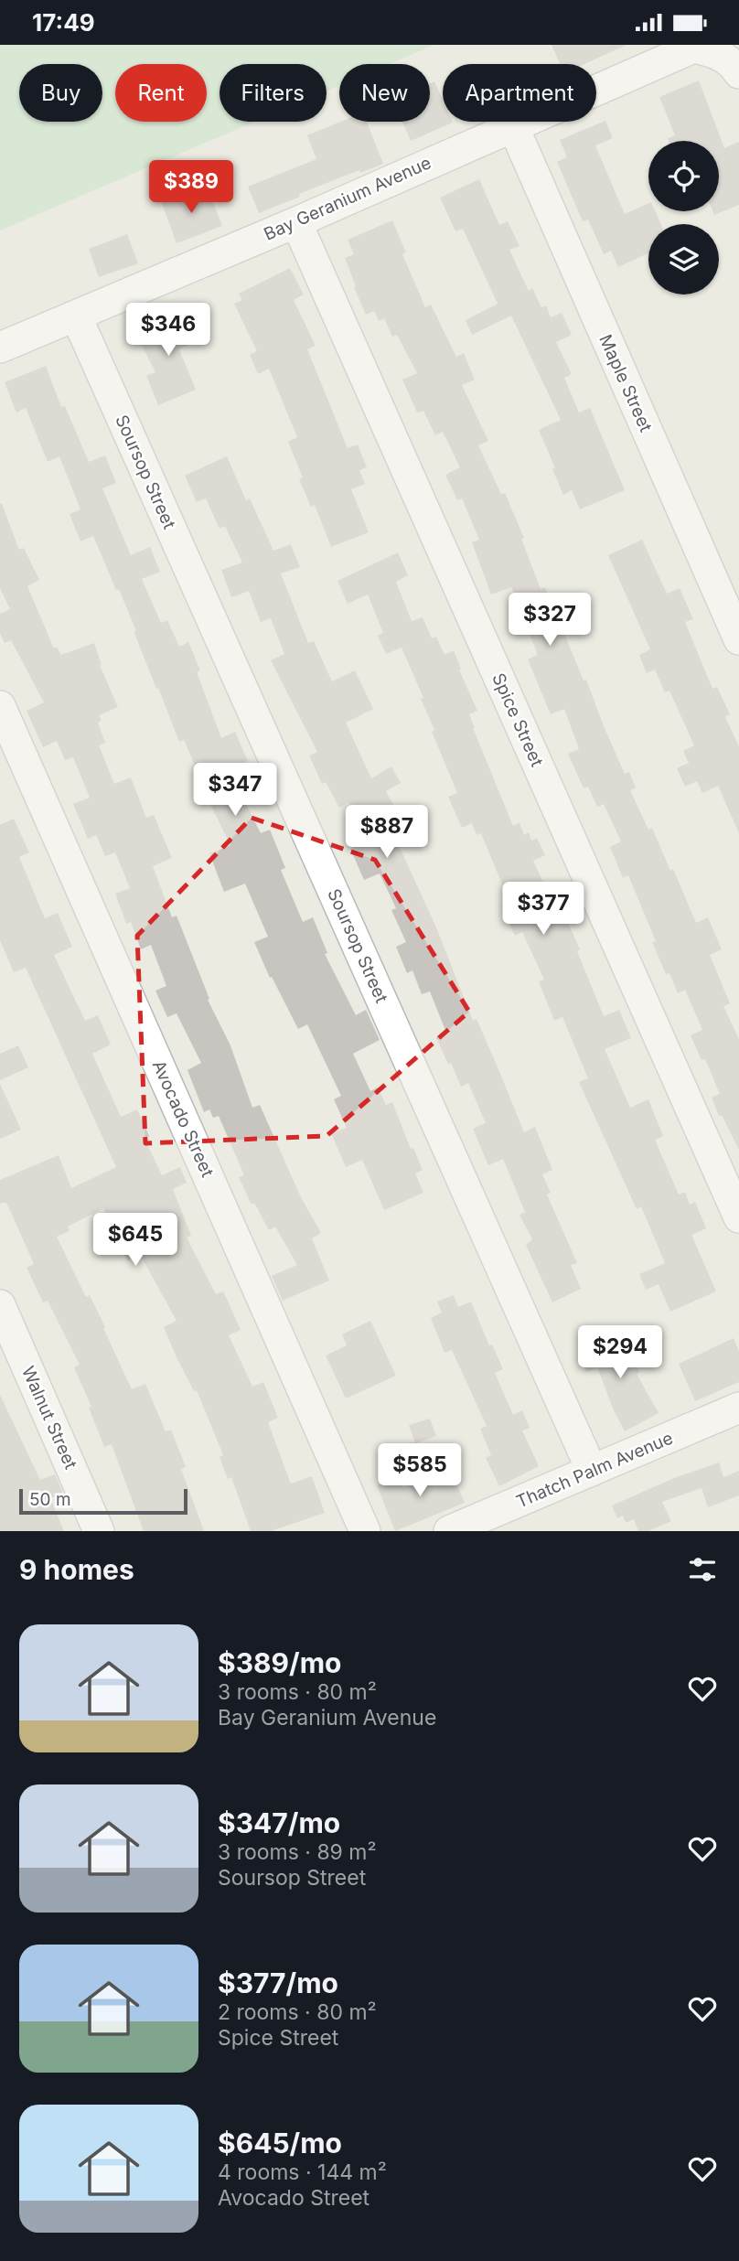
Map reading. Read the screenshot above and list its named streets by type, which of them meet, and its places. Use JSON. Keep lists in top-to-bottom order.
{
  "streets": {
    "street": [
      "Bay Geranium Avenue",
      "Maple Street",
      "Soursop Street",
      "Spice Street",
      "Avocado Street",
      "Walnut Street",
      "Thatch Palm Avenue"
    ]
  },
  "crossings": [
    ["Bay Geranium Avenue", "Maple Street"],
    ["Bay Geranium Avenue", "Soursop Street"],
    ["Bay Geranium Avenue", "Spice Street"],
    ["Soursop Street", "Thatch Palm Avenue"]
  ],
  "scale_bar": "50 m",
  "page": {
    "status": "17:49",
    "chip": [
      "Buy",
      "Rent",
      "Filters",
      "New",
      "Apartment"
    ],
    "price": [
      "$389",
      "$346",
      "$327",
      "$347",
      "$887",
      "$377",
      "$645",
      "$294",
      "$585"
    ],
    "scale": "50 m",
    "heading": "9 homes",
    "list": [
      {
        "name": "$389/mo",
        "note": "3 rooms · 80 m² · Bay Geranium Avenue"
      },
      {
        "name": "$347/mo",
        "note": "3 rooms · 89 m² · Soursop Street"
      },
      {
        "name": "$377/mo",
        "note": "2 rooms · 80 m² · Spice Street"
      },
      {
        "name": "$645/mo",
        "note": "4 rooms · 144 m² · Avocado Street"
      }
    ]
  }
}
